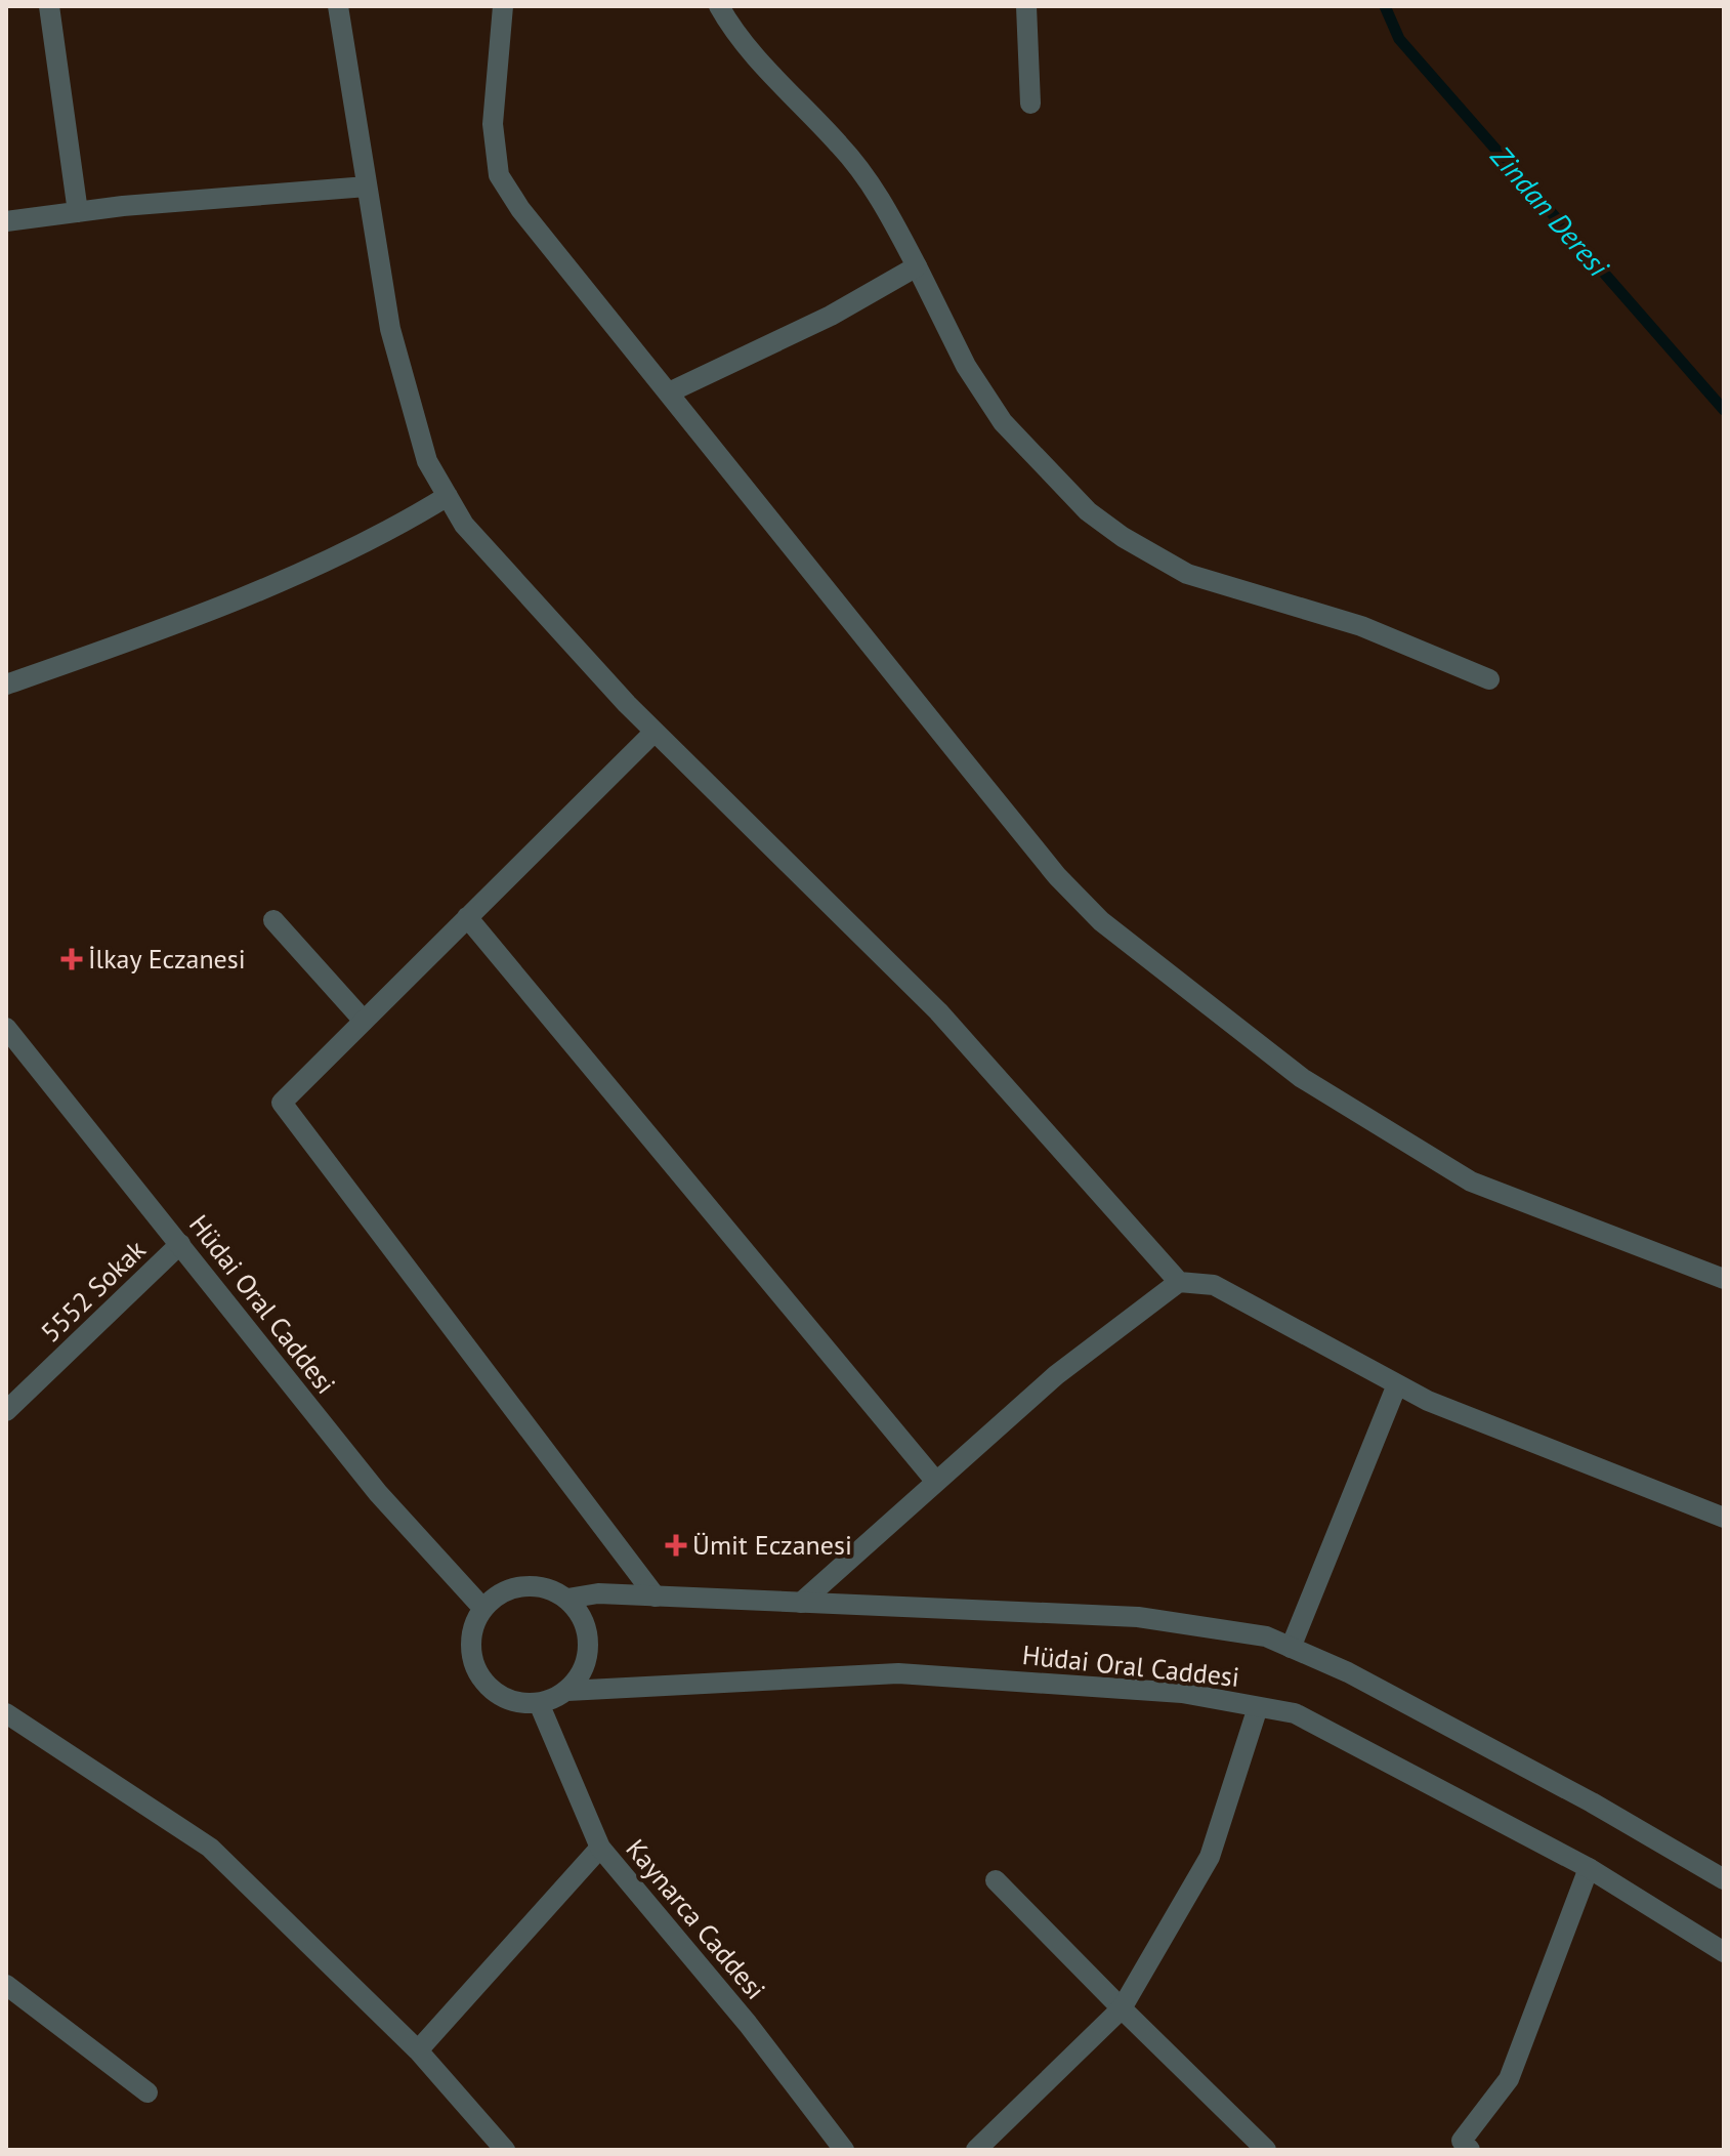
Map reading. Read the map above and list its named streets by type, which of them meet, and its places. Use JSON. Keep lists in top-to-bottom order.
{
  "streets": {
    "street": ["5552 Sokak", "Hüdai Oral Caddesi", "Kaynarca Caddesi"]
  },
  "crossings": [
    ["5552 Sokak", "Hüdai Oral Caddesi"],
    ["Hüdai Oral Caddesi", "Kaynarca Caddesi"]
  ],
  "water": ["Zindan Deresi"],
  "places": {
    "health": ["İlkay Eczanesi", "Ümit Eczanesi"]
  }
}
